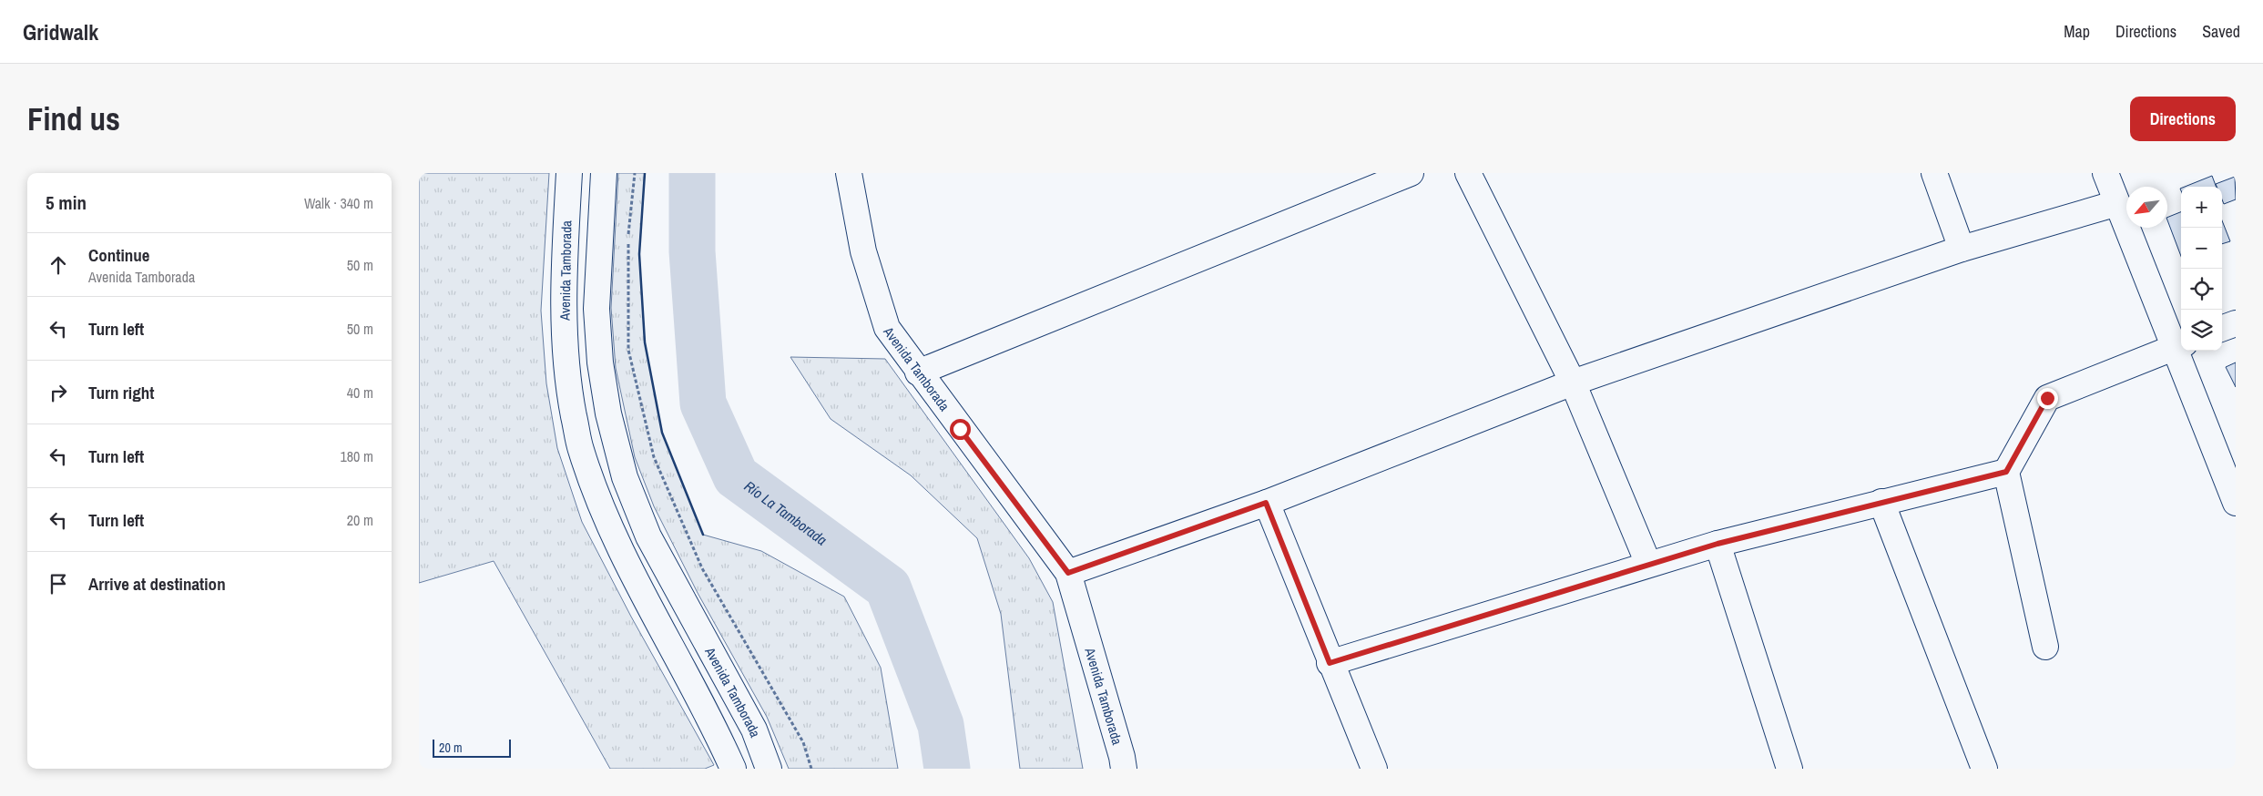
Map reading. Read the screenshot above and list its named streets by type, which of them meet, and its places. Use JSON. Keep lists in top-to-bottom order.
{
  "streets": {
    "street": ["Avenida Tamborada"]
  },
  "water": ["Río La Tamborada"],
  "scale_bar": "20 m",
  "north": "bottom left",
  "page": {
    "header": "Gridwalk",
    "nav": ["Map", "Directions", "Saved"],
    "buttons": "Directions",
    "title": "Find us",
    "heading": ["5 min", "Walk · 340 m"],
    "map_buttons": ["+", "−"],
    "list": [
      ["Continue", "Avenida Tamborada", "50 m"],
      ["Turn left", "50 m"],
      ["Turn right", "40 m"],
      ["Turn left", "180 m"],
      ["Turn left", "20 m"],
      "Arrive at destination"
    ],
    "scale": "20 m"
  }
}
